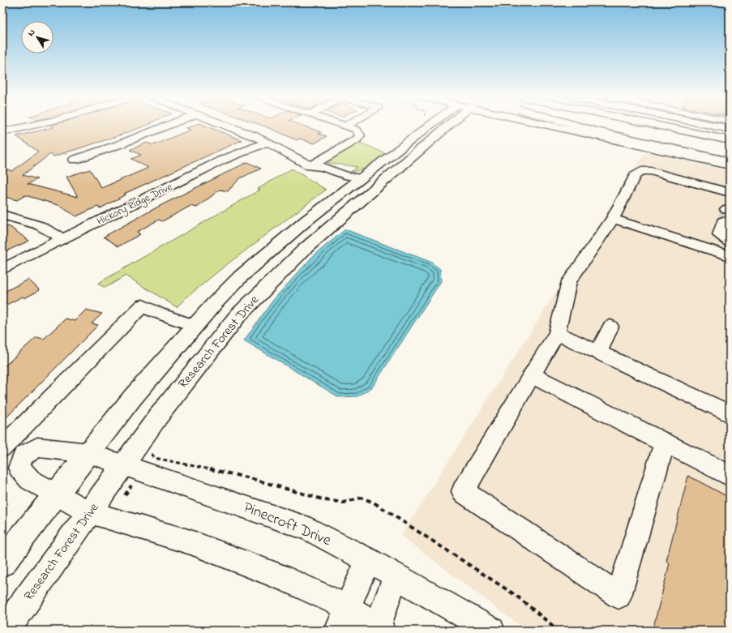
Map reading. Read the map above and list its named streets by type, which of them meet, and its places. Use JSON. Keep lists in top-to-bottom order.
{
  "streets": {
    "main road": ["Research Forest Drive"],
    "street": ["Hickory Ridge Drive", "Pinecroft Drive"]
  },
  "crossings": [
    ["Research Forest Drive", "Pinecroft Drive"]
  ],
  "north": "top left"
}
